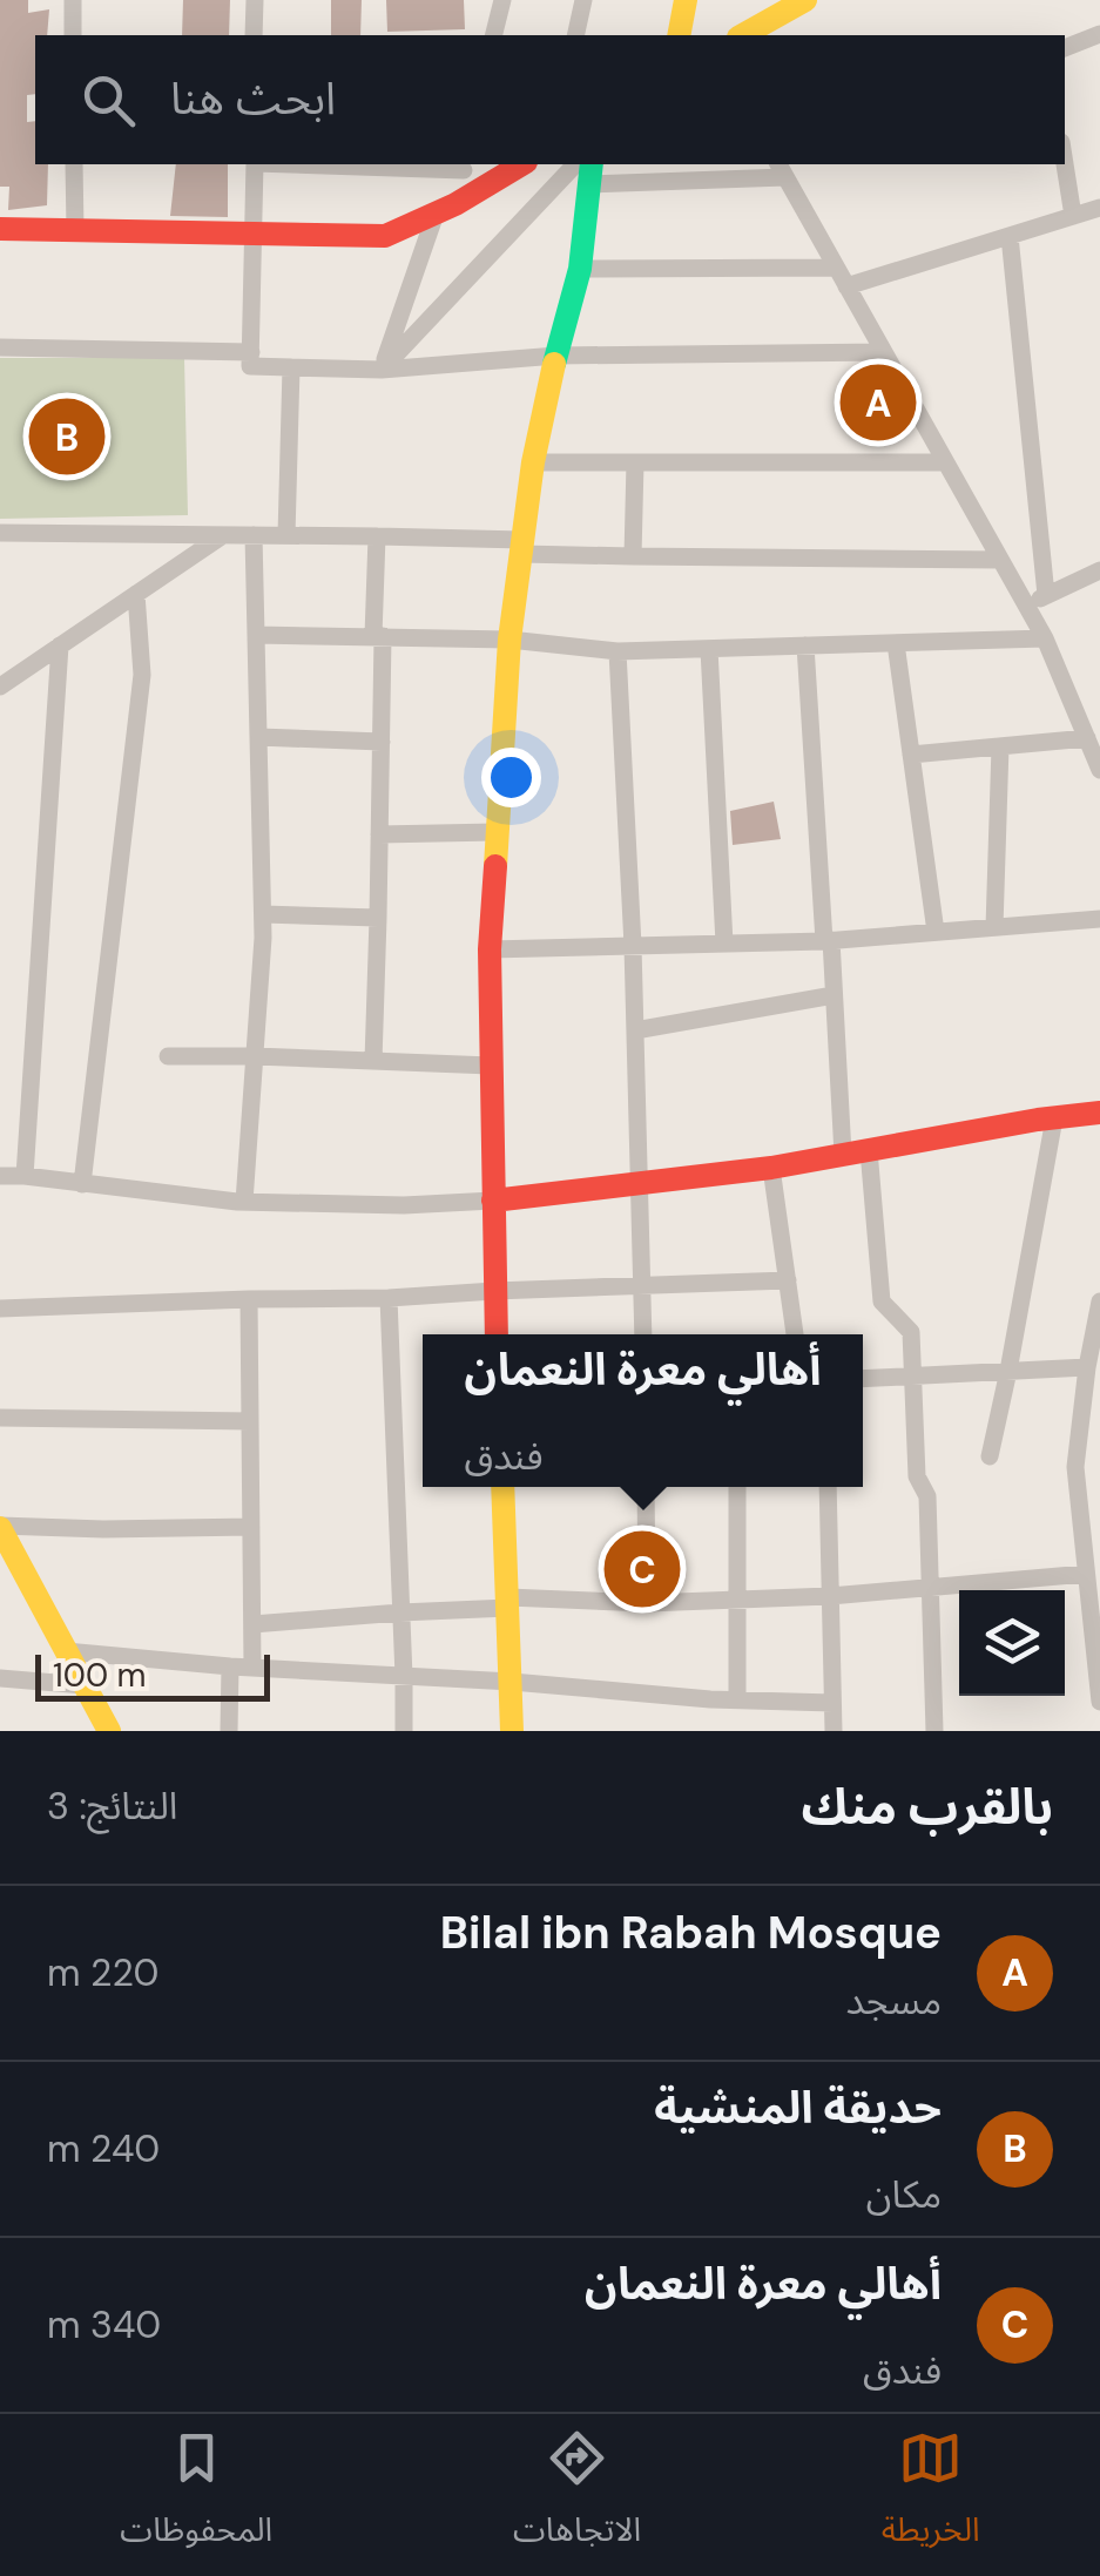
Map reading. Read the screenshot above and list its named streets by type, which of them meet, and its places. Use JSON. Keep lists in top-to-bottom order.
{
  "scale_bar": "100 m",
  "page": {
    "search": "ابحث هنا",
    "pins": ["A", "B", "C"],
    "popup": ["أهالي معرة النعمان", "فندق"],
    "scale": "100 m",
    "heading": ["بالقرب منك", "النتائج: 3"],
    "list": [
      {
        "mark": "A",
        "name": "Bilal ibn Rabah Mosque",
        "note": "مسجد",
        "value": "220 m"
      },
      {
        "mark": "B",
        "name": "حديقة المنشية",
        "note": "مكان",
        "value": "240 m"
      },
      {
        "mark": "C",
        "name": "أهالي معرة النعمان",
        "note": "فندق",
        "value": "340 m"
      }
    ],
    "nav": ["الخريطة", "الاتجاهات", "المحفوظات"]
  }
}
